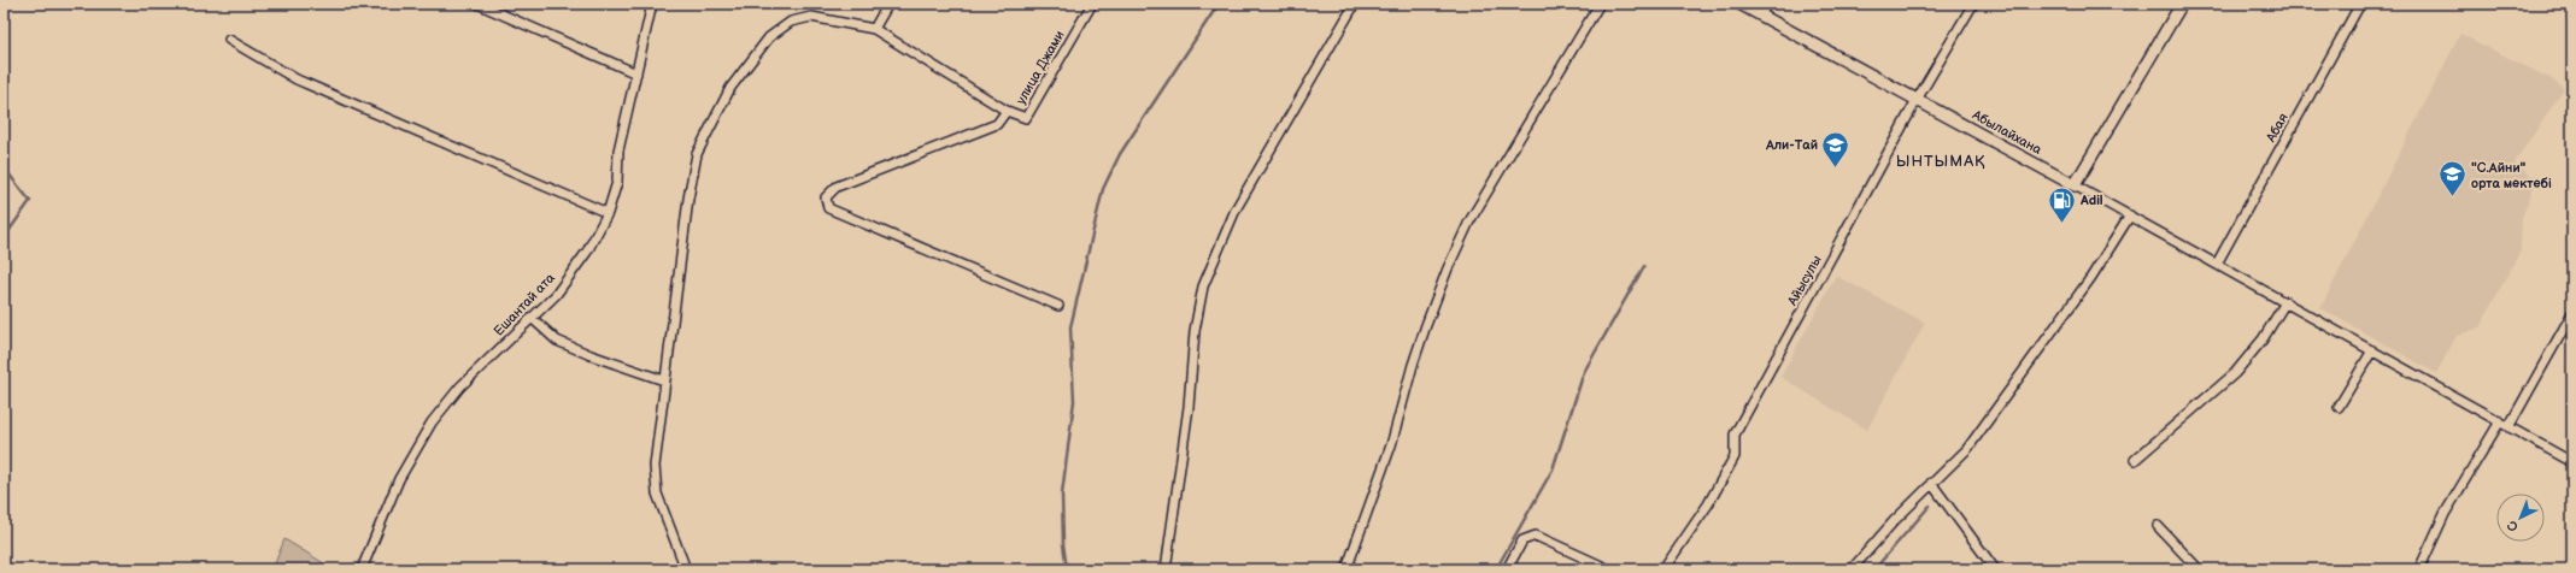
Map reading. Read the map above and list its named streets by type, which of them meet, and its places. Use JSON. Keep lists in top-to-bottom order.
{
  "streets": {
    "main road": ["Абылайхана"],
    "street": [
      "улица Джами",
      "Абая",
      "Айысулы",
      "Ешантай ата"
    ]
  },
  "crossings": [
    ["Абылайхана", "Айысулы"]
  ],
  "districts": ["ЫНТЫМАҚ"],
  "places": {
    "school or university": ["Али-Тай", "\"С.Айни\" орта мектебі"],
    "fuel station": ["Adil"]
  },
  "north": "bottom left"
}
